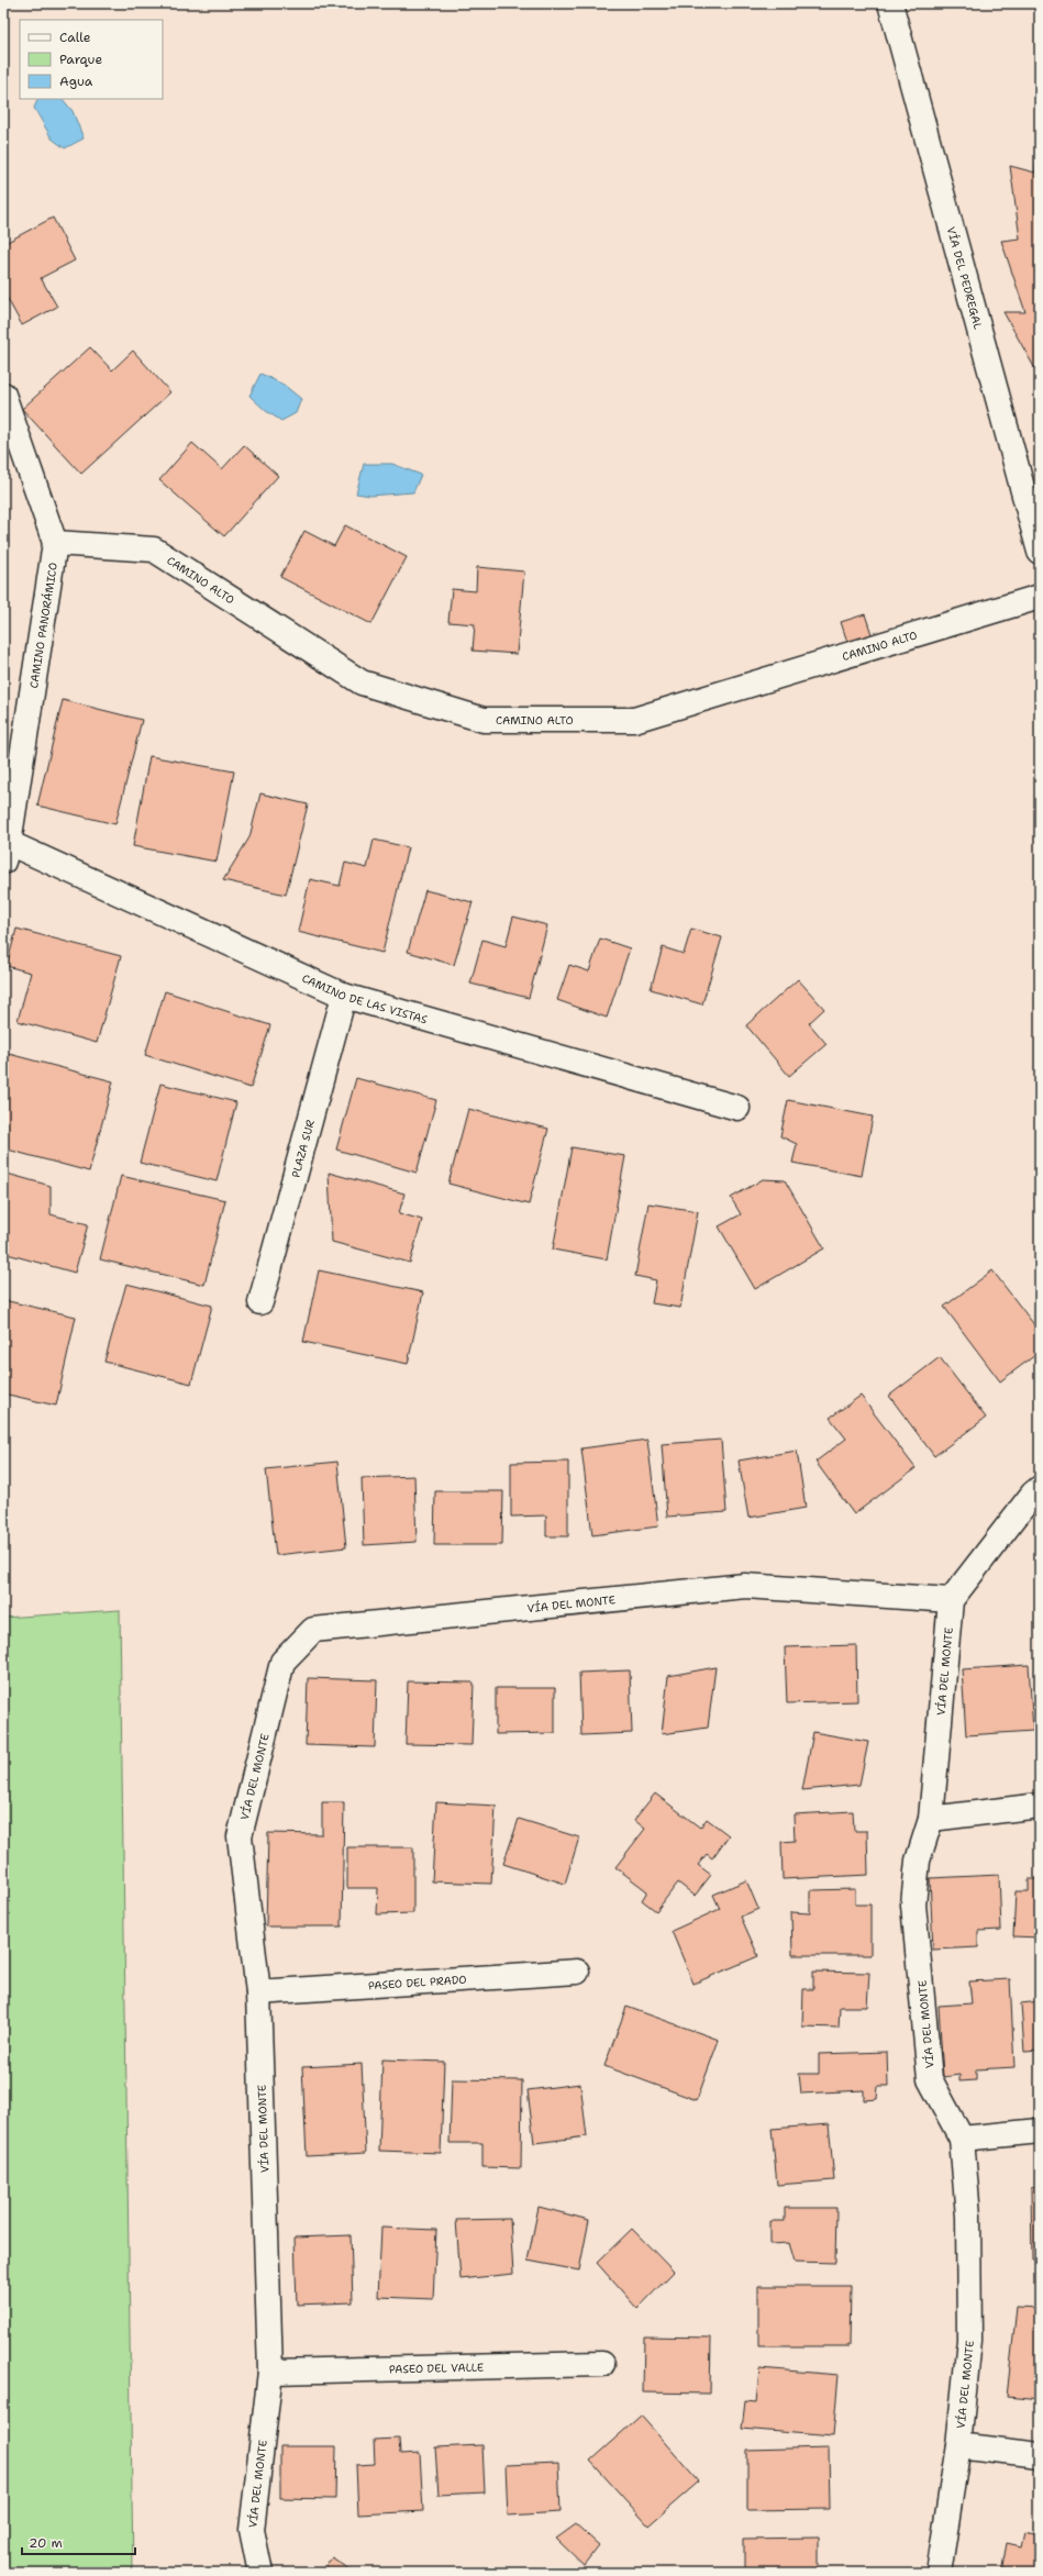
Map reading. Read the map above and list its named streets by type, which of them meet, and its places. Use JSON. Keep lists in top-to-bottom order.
{
  "streets": {
    "street": [
      "VÍA DEL PEDREGAL",
      "CAMINO ALTO",
      "CAMINO PANORÁMICO",
      "CAMINO DE LAS VISTAS",
      "PLAZA SUR",
      "VÍA DEL MONTE",
      "PASEO DEL PRADO",
      "PASEO DEL VALLE"
    ]
  },
  "crossings": [
    ["CAMINO ALTO", "CAMINO PANORÁMICO"],
    ["CAMINO PANORÁMICO", "CAMINO DE LAS VISTAS"],
    ["CAMINO DE LAS VISTAS", "PLAZA SUR"],
    ["VÍA DEL MONTE", "PASEO DEL PRADO"],
    ["VÍA DEL MONTE", "PASEO DEL VALLE"]
  ],
  "legend": ["Calle", "Parque", "Agua"],
  "scale_bar": "20 m"
}
